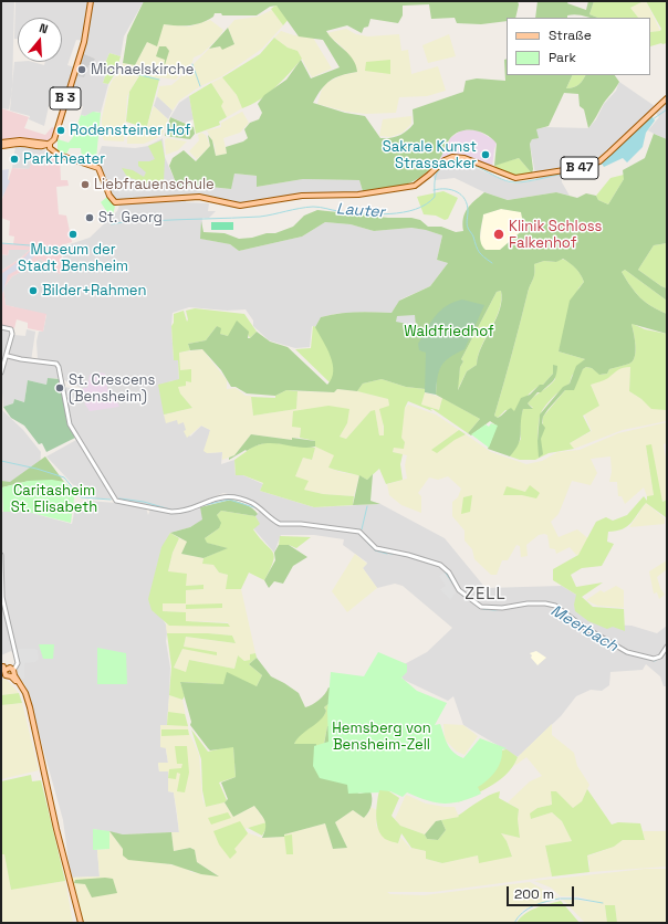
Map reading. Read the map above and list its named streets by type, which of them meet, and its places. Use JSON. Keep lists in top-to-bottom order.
{
  "streets": {
    "main road": ["B 3", "B 47"]
  },
  "districts": ["ZELL"],
  "water": ["Lauter", "Meerbach"],
  "parks": ["Waldfriedhof", "Caritasheim St. Elisabeth", "Hemsberg von Bensheim-Zell"],
  "places": [
    "Michaelskirche",
    "Rodensteiner Hof",
    "Sakrale Kunst Strassacker",
    "Parktheater",
    "Liebfrauenschule",
    "St. Georg",
    "Museum der Stadt Bensheim",
    "Klinik Schloss Falkenhof",
    "Bilder+Rahmen",
    "St. Crescens (Bensheim)"
  ],
  "legend": ["Straße", "Park"],
  "scale_bar": "200 m",
  "north": "top"
}
